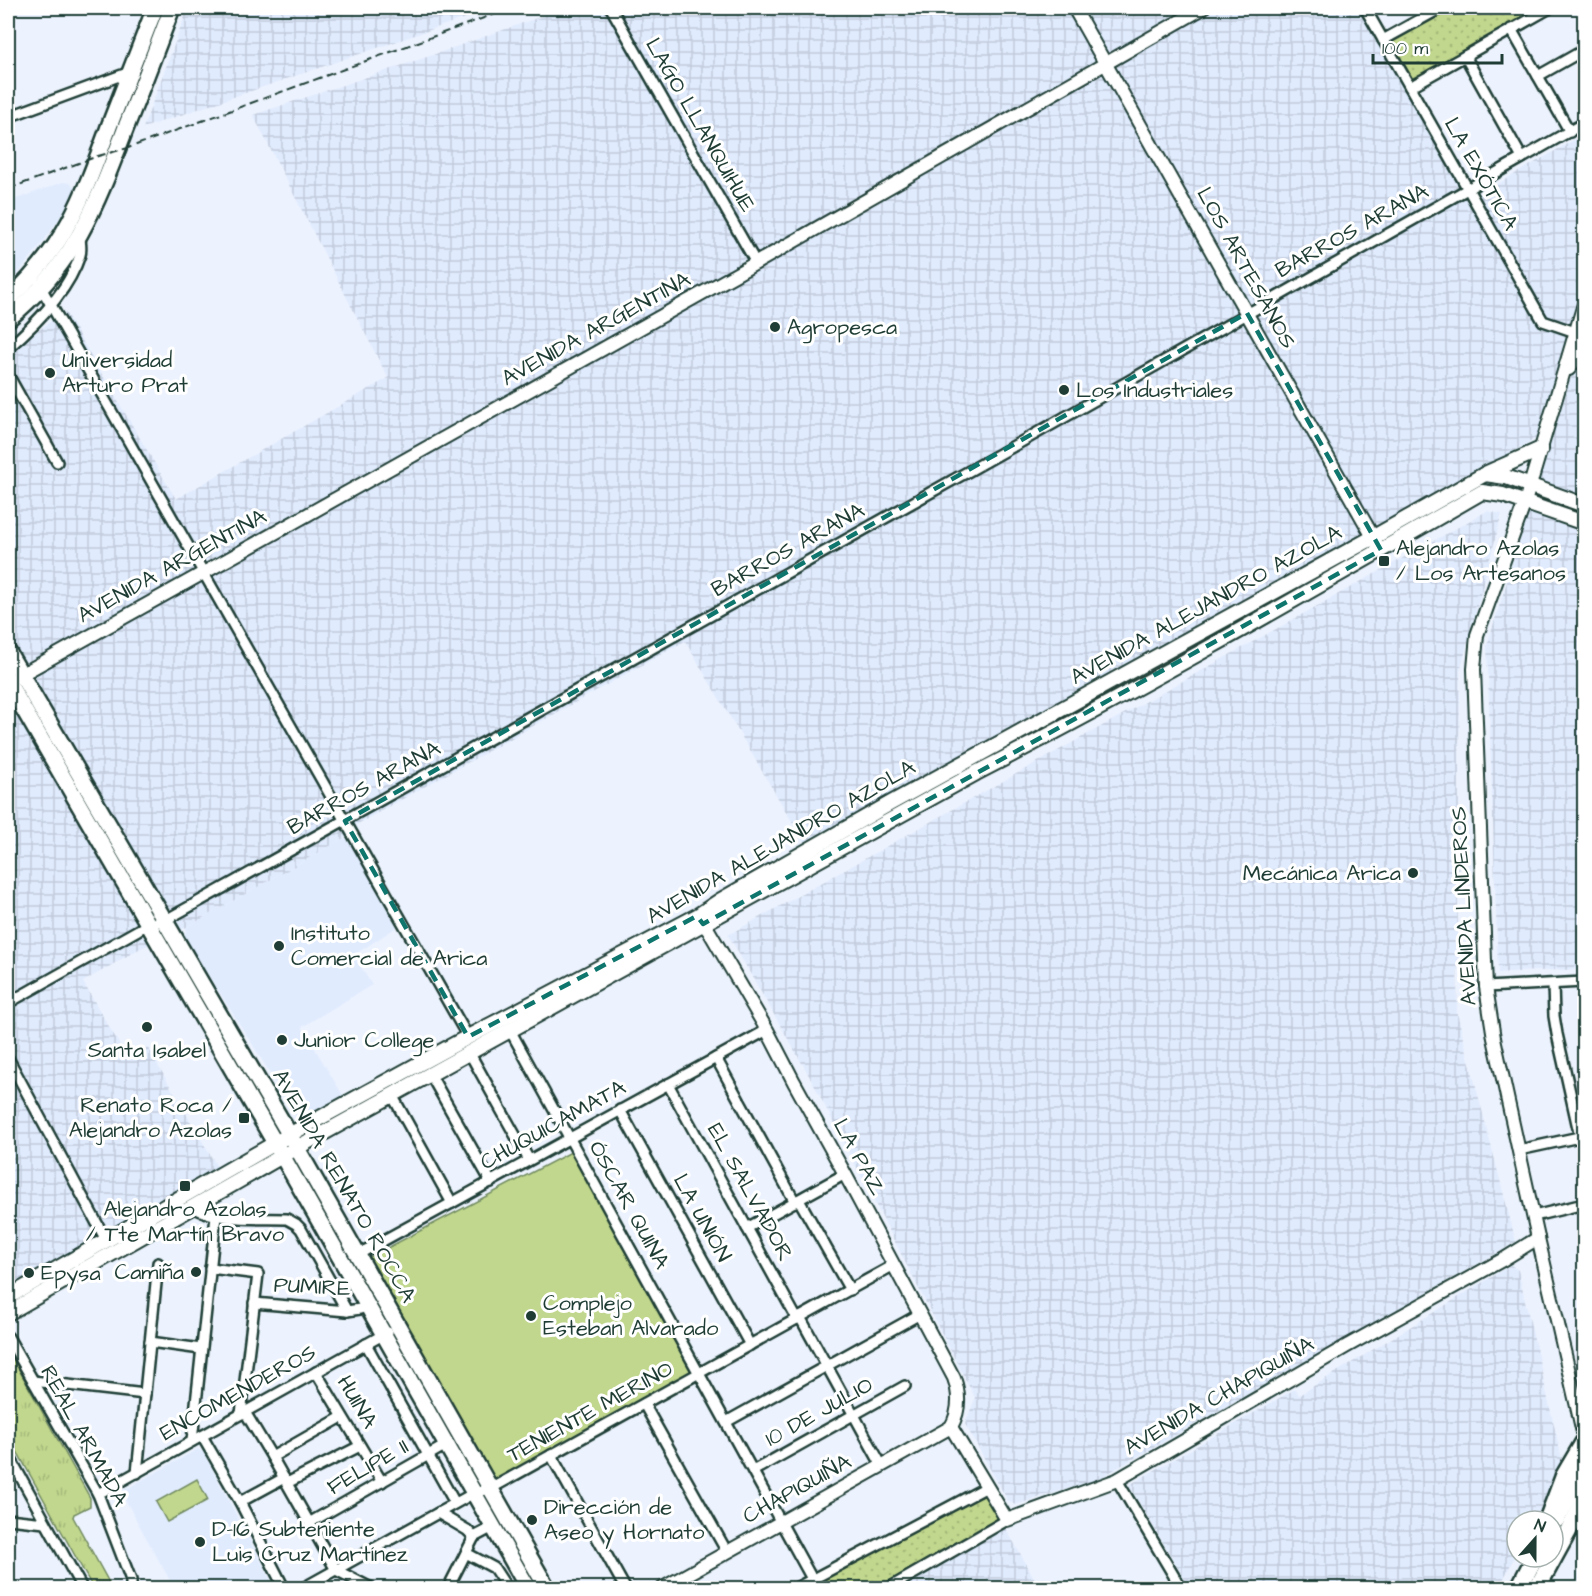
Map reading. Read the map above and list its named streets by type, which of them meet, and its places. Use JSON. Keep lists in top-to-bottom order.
{
  "streets": {
    "main road": ["AVENIDA ALEJANDRO AZOLA", "AVENIDA RENATO ROCCA"],
    "street": [
      "LAGO LLANQUIHUE",
      "LA EXÓTICA",
      "BARROS ARANA",
      "LOS ARTESANOS",
      "AVENIDA ARGENTINA",
      "AVENIDA LINDEROS",
      "CHUQUICAMATA",
      "LA PAZ",
      "EL SALVADOR",
      "ÓSCAR QUINA",
      "LA UNIÓN",
      "PUMIRE",
      "ENCOMENDEROS",
      "AVENIDA CHAPIQUIÑA",
      "HUINA",
      "TENIENTE MERINO",
      "10 DE JULIO",
      "REAL ARMADA",
      "FELIPE II",
      "CHAPIQUIÑA"
    ]
  },
  "crossings": [
    ["LAGO LLANQUIHUE", "AVENIDA ARGENTINA"],
    ["LA EXÓTICA", "BARROS ARANA"],
    ["LA EXÓTICA", "AVENIDA LINDEROS"],
    ["BARROS ARANA", "LOS ARTESANOS"],
    ["BARROS ARANA", "AVENIDA RENATO ROCCA"],
    ["LOS ARTESANOS", "AVENIDA ARGENTINA"],
    ["LOS ARTESANOS", "AVENIDA ALEJANDRO AZOLA"],
    ["AVENIDA ARGENTINA", "AVENIDA RENATO ROCCA"],
    ["AVENIDA ALEJANDRO AZOLA", "AVENIDA LINDEROS"],
    ["AVENIDA ALEJANDRO AZOLA", "LA PAZ"],
    ["AVENIDA ALEJANDRO AZOLA", "AVENIDA RENATO ROCCA"],
    ["AVENIDA ALEJANDRO AZOLA", "ÓSCAR QUINA"],
    ["AVENIDA LINDEROS", "AVENIDA CHAPIQUIÑA"],
    ["CHUQUICAMATA", "LA PAZ"],
    ["CHUQUICAMATA", "AVENIDA RENATO ROCCA"],
    ["CHUQUICAMATA", "EL SALVADOR"],
    ["CHUQUICAMATA", "ÓSCAR QUINA"],
    ["CHUQUICAMATA", "LA UNIÓN"],
    ["LA PAZ", "TENIENTE MERINO"],
    ["LA PAZ", "CHAPIQUIÑA"],
    ["AVENIDA RENATO ROCCA", "PUMIRE"],
    ["AVENIDA RENATO ROCCA", "ENCOMENDEROS"],
    ["AVENIDA RENATO ROCCA", "TENIENTE MERINO"],
    ["AVENIDA RENATO ROCCA", "FELIPE II"],
    ["EL SALVADOR", "TENIENTE MERINO"],
    ["EL SALVADOR", "10 DE JULIO"],
    ["EL SALVADOR", "CHAPIQUIÑA"],
    ["ÓSCAR QUINA", "TENIENTE MERINO"],
    ["ÓSCAR QUINA", "10 DE JULIO"],
    ["ÓSCAR QUINA", "CHAPIQUIÑA"],
    ["LA UNIÓN", "TENIENTE MERINO"],
    ["ENCOMENDEROS", "HUINA"],
    ["ENCOMENDEROS", "REAL ARMADA"],
    ["HUINA", "FELIPE II"]
  ],
  "places": {
    "other": [
      "Agropesca",
      "Universidad Arturo Prat",
      "Los Industriales",
      "Mecánica Arica",
      "Instituto Comercial de Arica",
      "Santa Isabel",
      "Junior College",
      "Camiña",
      "Epysa",
      "Complejo Esteban Alvarado",
      "Dirección de Aseo y Hornato",
      "D-16 Subteniente Luis Cruz Martínez"
    ],
    "transit": ["Alejandro Azolas / Los Artesanos", "Renato Roca / Alejandro Azolas", "Alejandro Azolas / Tte Martín Bravo"]
  },
  "scale_bar": "100 m",
  "north": "top"
}
